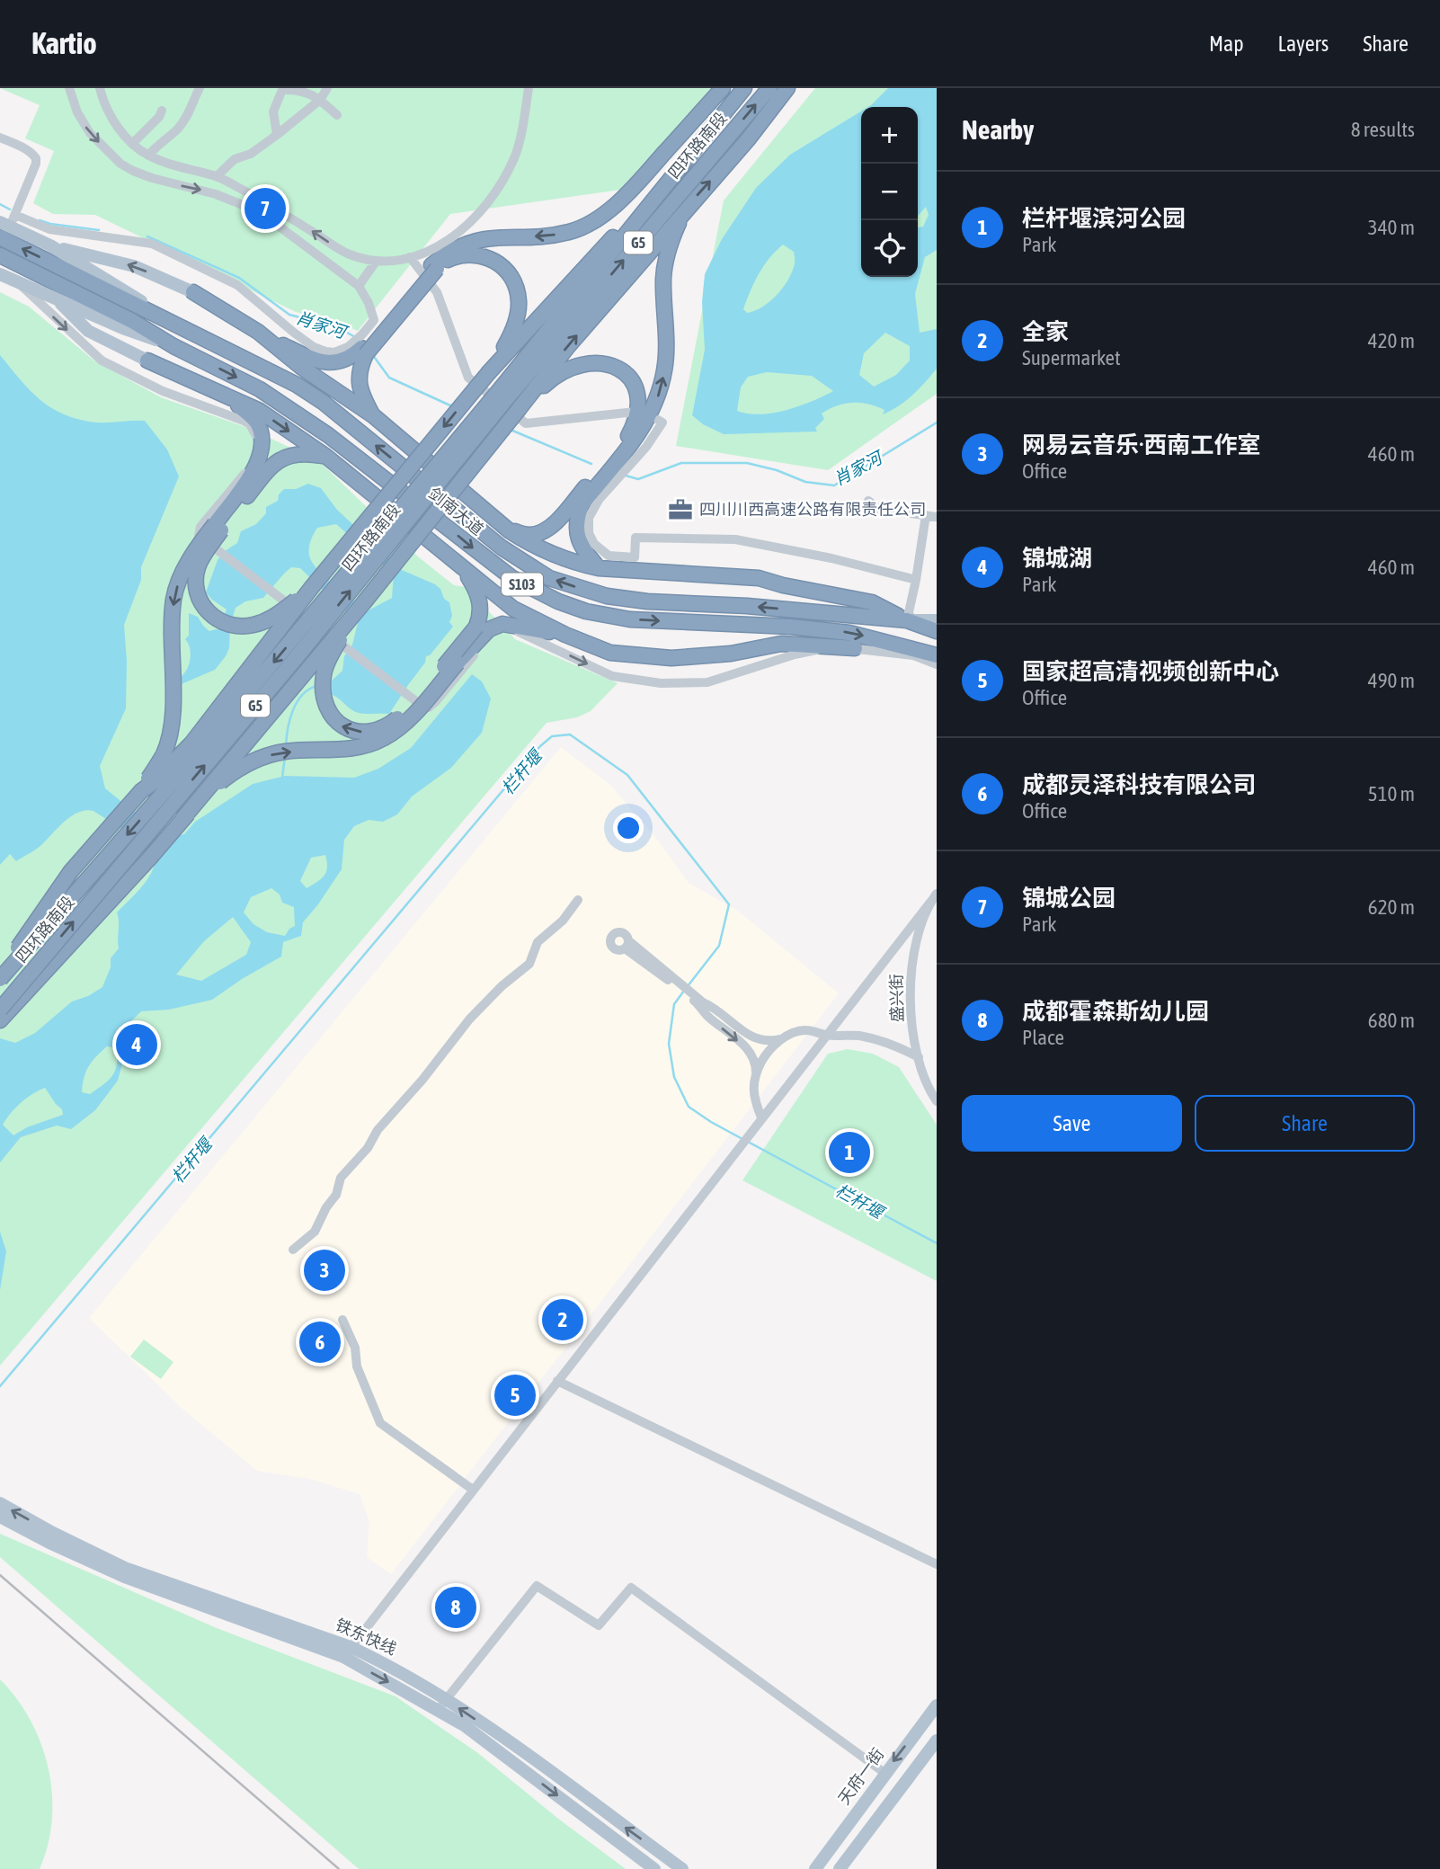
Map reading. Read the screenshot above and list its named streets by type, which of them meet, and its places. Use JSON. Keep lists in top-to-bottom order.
{
  "streets": {
    "highway": [
      "四环路南段",
      "G5",
      "剑南大道",
      "S103"
    ],
    "main road": ["铁东快线", "天府一街"],
    "street": ["盛兴街"]
  },
  "water": ["肖家河", "栏杆堰"],
  "places": {
    "office": ["四川川西高速公路有限责任公司"]
  },
  "page": {
    "header": "Kartio",
    "nav": ["Map", "Layers", "Share"],
    "heading": ["Nearby", "8 results"],
    "map_buttons": ["+", "−"],
    "list": [
      {
        "mark": "1",
        "name": "栏杆堰滨河公园",
        "note": "Park",
        "value": "340 m"
      },
      {
        "mark": "2",
        "name": "全家",
        "note": "Supermarket",
        "value": "420 m"
      },
      {
        "mark": "3",
        "name": "网易云音乐·西南工作室",
        "note": "Office",
        "value": "460 m"
      },
      {
        "mark": "4",
        "name": "锦城湖",
        "note": "Park",
        "value": "460 m"
      },
      {
        "mark": "5",
        "name": "国家超高清视频创新中心",
        "note": "Office",
        "value": "490 m"
      },
      {
        "mark": "6",
        "name": "成都灵泽科技有限公司",
        "note": "Office",
        "value": "510 m"
      },
      {
        "mark": "7",
        "name": "锦城公园",
        "note": "Park",
        "value": "620 m"
      },
      {
        "mark": "8",
        "name": "成都霍森斯幼儿园",
        "note": "Place",
        "value": "680 m"
      }
    ],
    "pins": [
      "7",
      "4",
      "1",
      "3",
      "2",
      "6",
      "5",
      "8"
    ],
    "buttons": ["Save", "Share"]
  }
}
